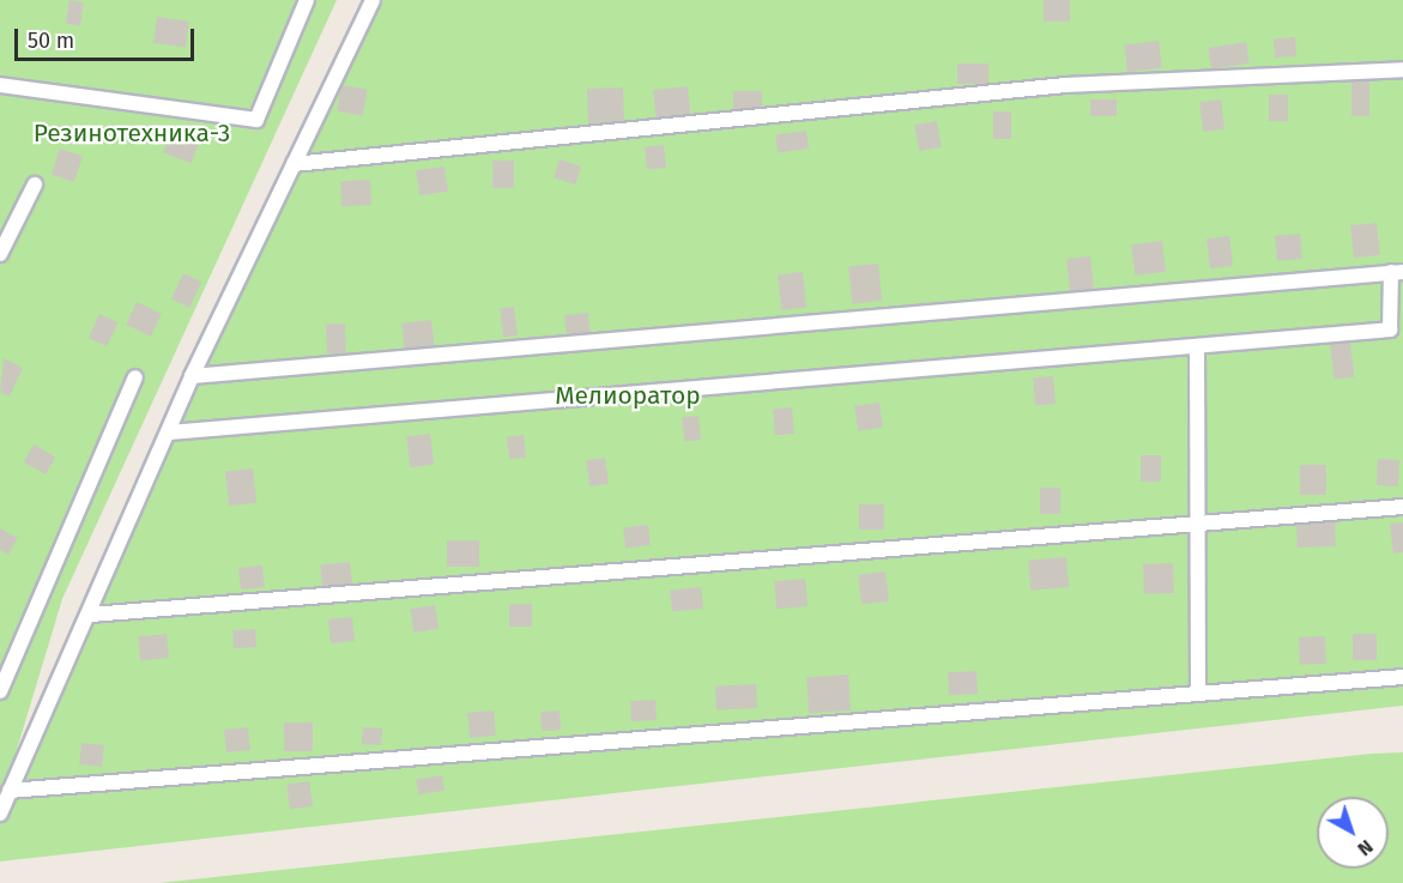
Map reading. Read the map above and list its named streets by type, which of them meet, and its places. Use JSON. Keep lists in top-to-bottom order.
{
  "parks": ["Резинотехника-3", "Мелиоратор"],
  "scale_bar": "50 m",
  "north": "bottom right"
}
